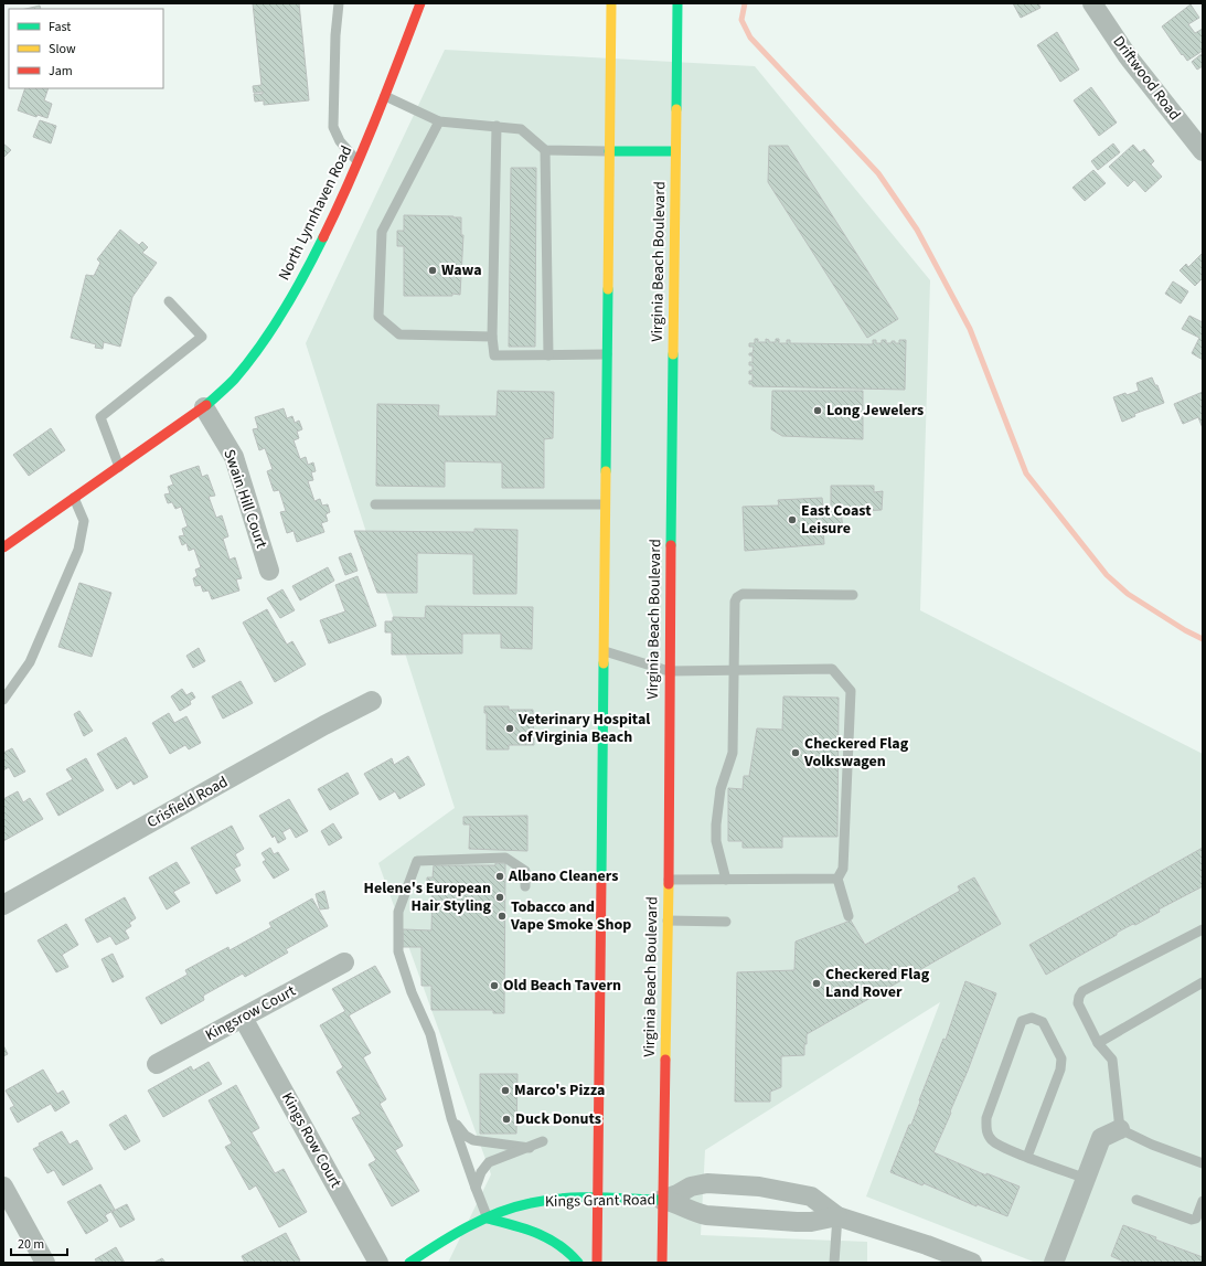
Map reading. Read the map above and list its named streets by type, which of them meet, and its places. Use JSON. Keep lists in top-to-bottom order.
{
  "streets": {
    "main road": ["North Lynnhaven Road", "Virginia Beach Boulevard", "Kings Grant Road"],
    "street": [
      "Driftwood Road",
      "Swain Hill Court",
      "Crisfield Road",
      "Kingsrow Court",
      "Kings Row Court"
    ]
  },
  "crossings": [
    ["North Lynnhaven Road", "Swain Hill Court"],
    ["Virginia Beach Boulevard", "Kings Grant Road"],
    ["Kingsrow Court", "Kings Row Court"]
  ],
  "places": [
    "Wawa",
    "Long Jewelers",
    "East Coast Leisure",
    "Veterinary Hospital of Virginia Beach",
    "Checkered Flag Volkswagen",
    "Albano Cleaners",
    "Helene's European Hair Styling",
    "Tobacco and Vape Smoke Shop",
    "Checkered Flag Land Rover",
    "Old Beach Tavern",
    "Marco's Pizza",
    "Duck Donuts"
  ],
  "legend": ["Fast", "Slow", "Jam"],
  "scale_bar": "20 m"
}
